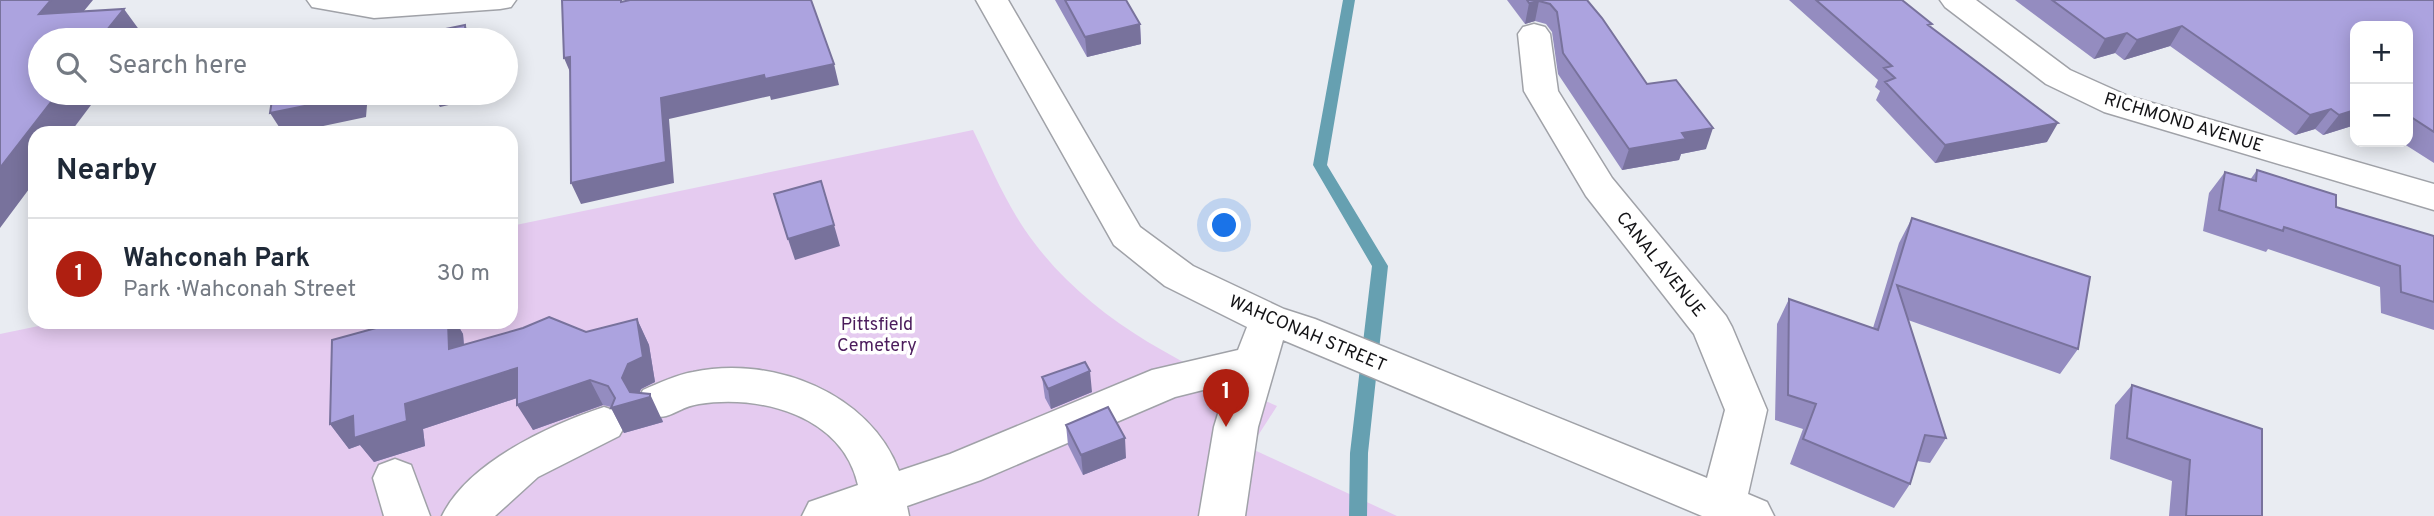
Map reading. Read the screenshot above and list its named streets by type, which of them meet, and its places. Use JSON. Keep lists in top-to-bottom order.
{
  "streets": {
    "street": ["RICHMOND AVENUE", "CANAL AVENUE", "WAHCONAH STREET"]
  },
  "crossings": [
    ["CANAL AVENUE", "WAHCONAH STREET"]
  ],
  "parks": ["Pittsfield Cemetery"],
  "page": {
    "map_buttons": ["+", "−"],
    "search": "Search here",
    "heading": "Nearby",
    "list": [
      {
        "mark": "1",
        "name": "Wahconah Park",
        "note": "Park · Wahconah Street",
        "value": "30 m"
      }
    ],
    "pins": "1"
  }
}
